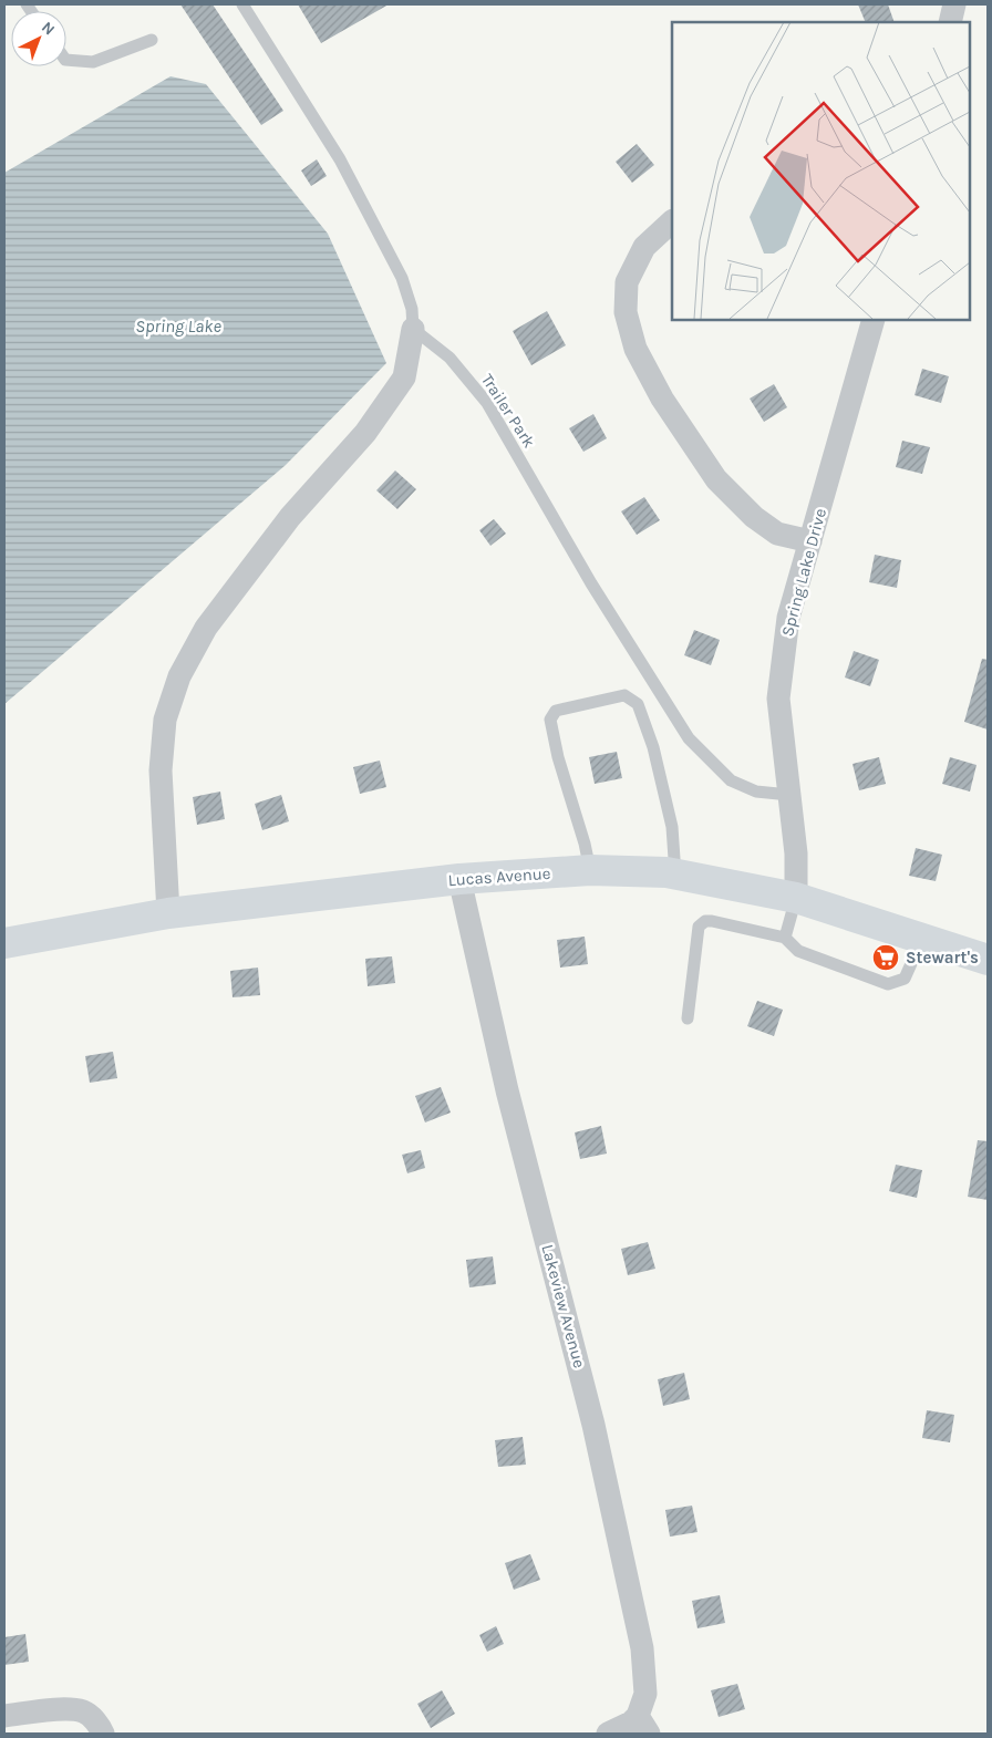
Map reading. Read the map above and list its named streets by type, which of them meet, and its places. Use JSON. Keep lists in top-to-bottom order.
{
  "streets": {
    "street": ["Spring Lake Drive", "Lucas Avenue", "Lakeview Avenue"],
    "lane": ["Trailer Park"]
  },
  "crossings": [
    ["Trailer Park", "Spring Lake Drive"],
    ["Spring Lake Drive", "Lucas Avenue"],
    ["Lucas Avenue", "Lakeview Avenue"]
  ],
  "water": ["Spring Lake"],
  "places": {
    "supermarket": ["Stewart's"]
  },
  "north": "top right"
}
